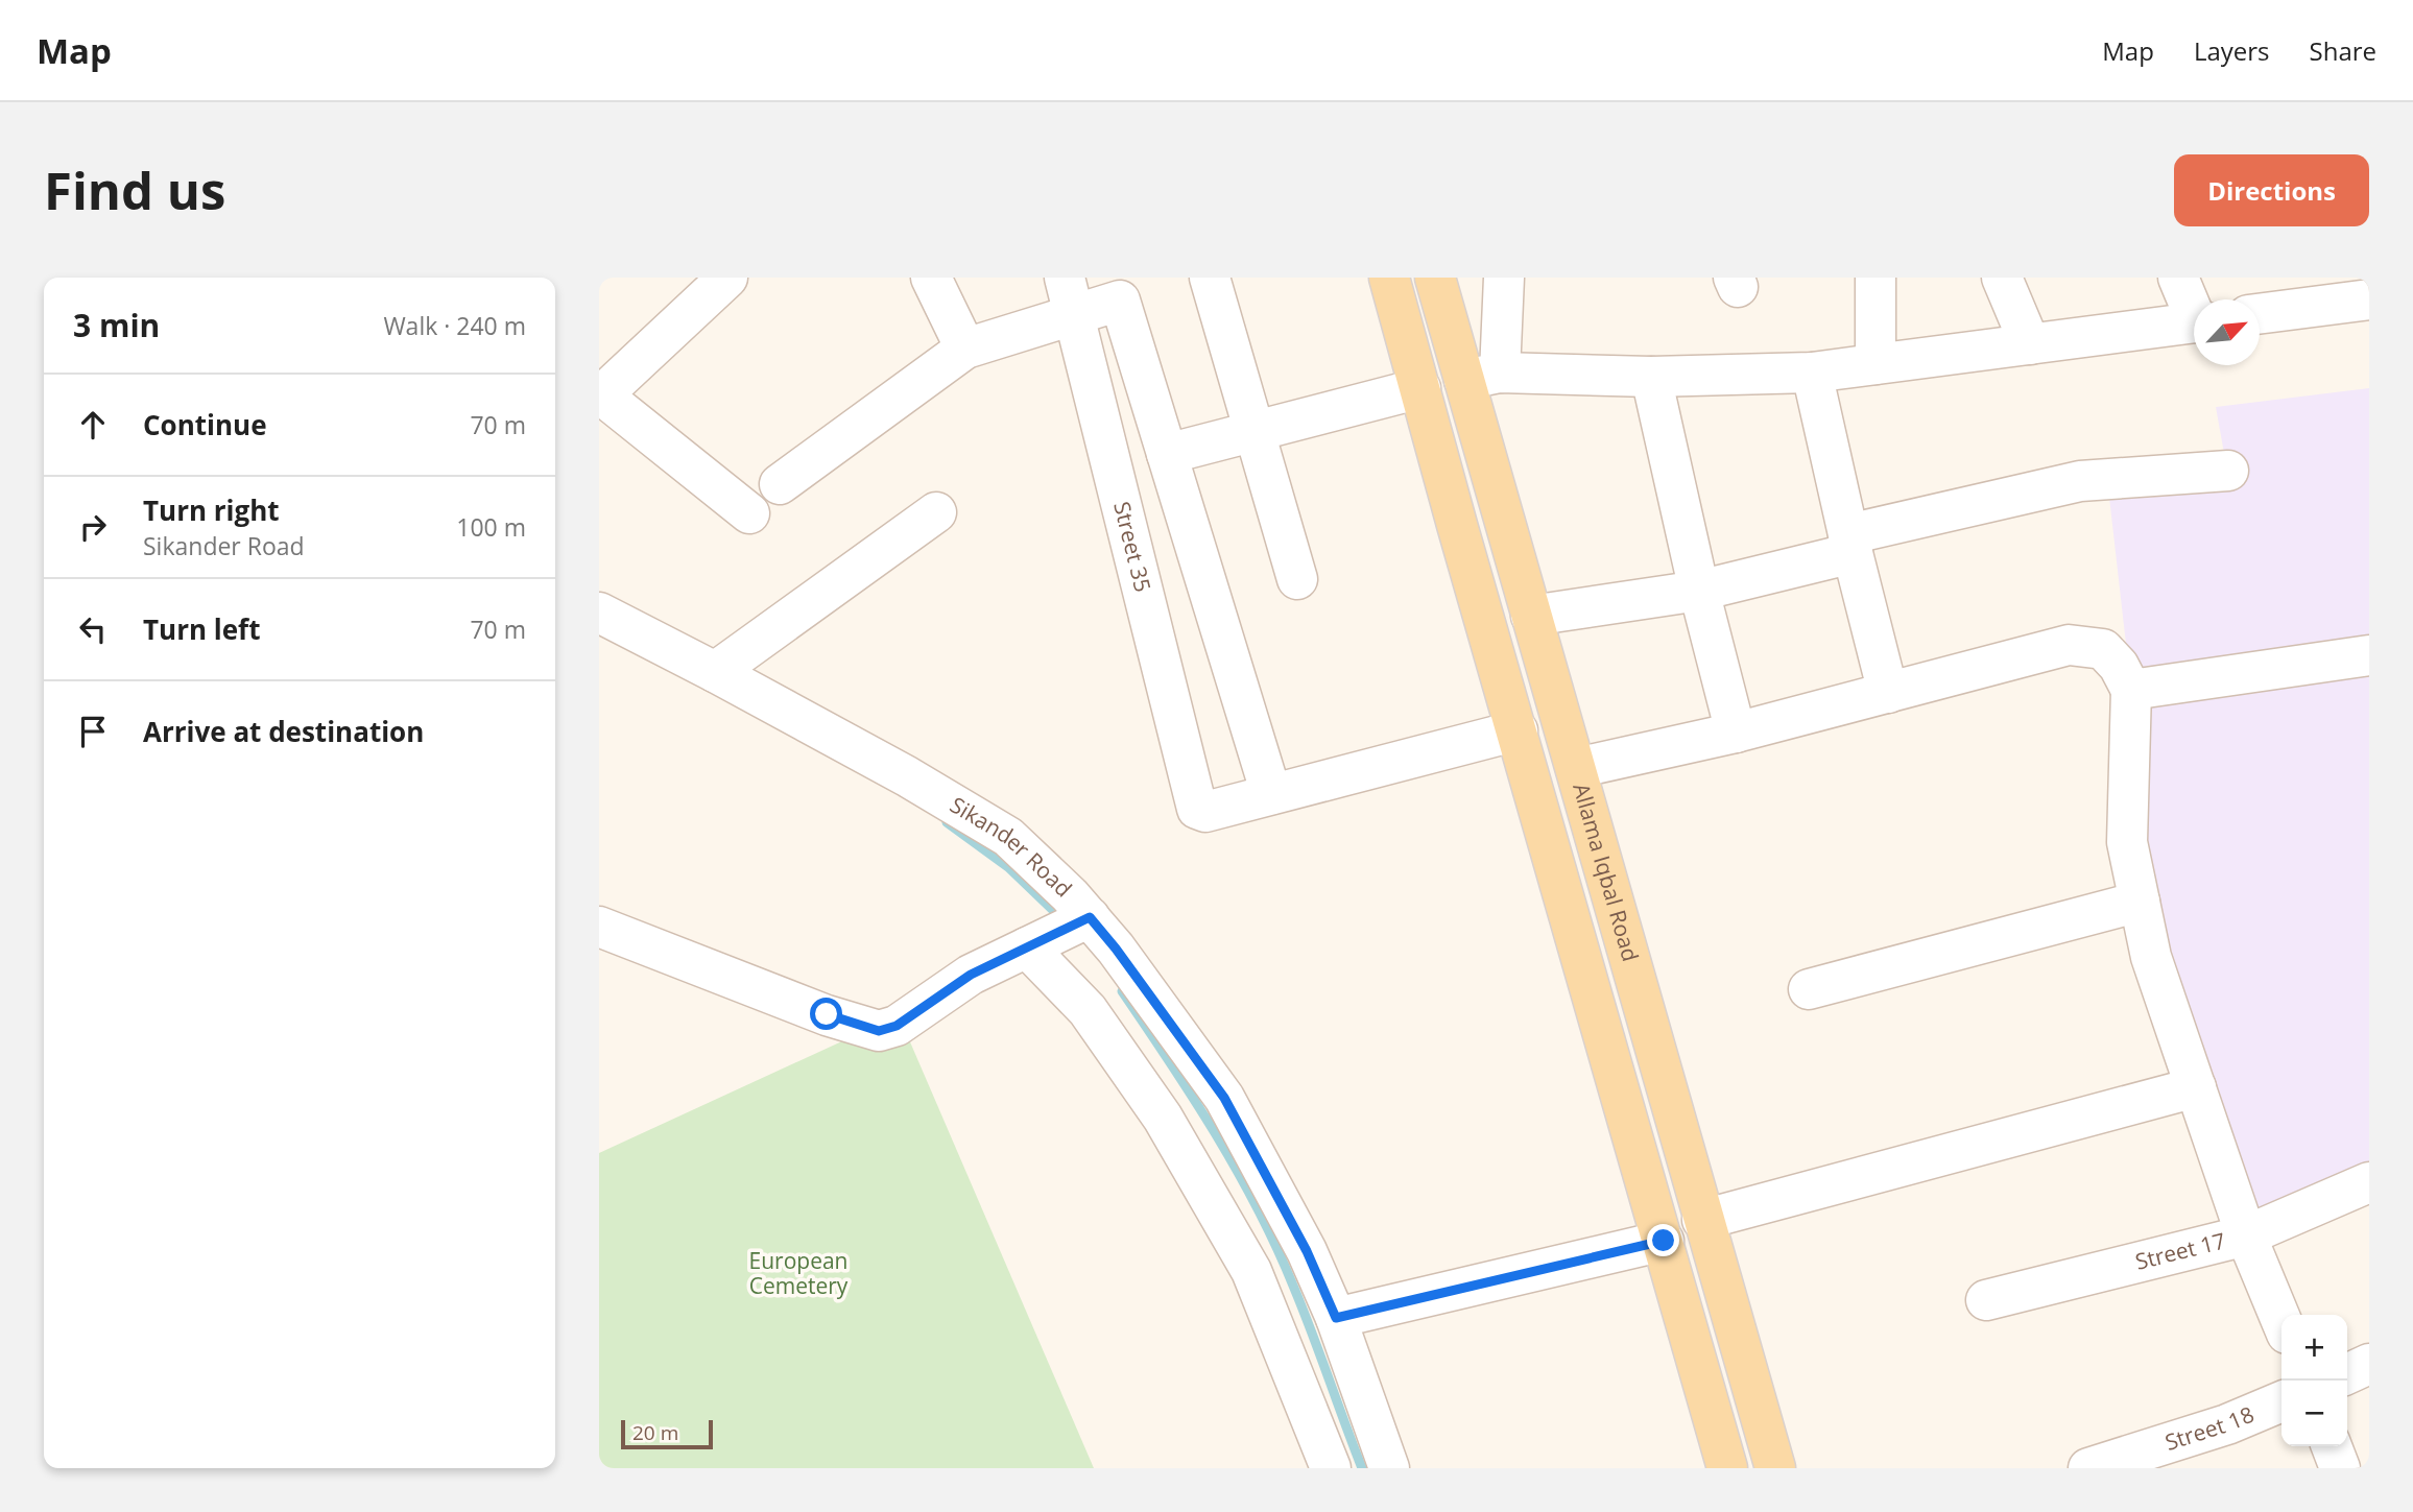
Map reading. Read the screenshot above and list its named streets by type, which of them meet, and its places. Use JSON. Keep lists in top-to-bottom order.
{
  "streets": {
    "main road": ["Allama Iqbal Road"],
    "street": [
      "Street 35",
      "Sikander Road",
      "Street 17",
      "Street 18"
    ]
  },
  "parks": ["European Cemetery"],
  "scale_bar": "20 m",
  "north": "top right",
  "page": {
    "header": "Map",
    "nav": ["Map", "Layers", "Share"],
    "buttons": "Directions",
    "title": "Find us",
    "heading": ["3 min", "Walk · 240 m"],
    "list": [
      ["Continue", "70 m"],
      ["Turn right", "Sikander Road", "100 m"],
      ["Turn left", "70 m"],
      "Arrive at destination"
    ],
    "map_buttons": ["+", "−"],
    "scale": "20 m"
  }
}
